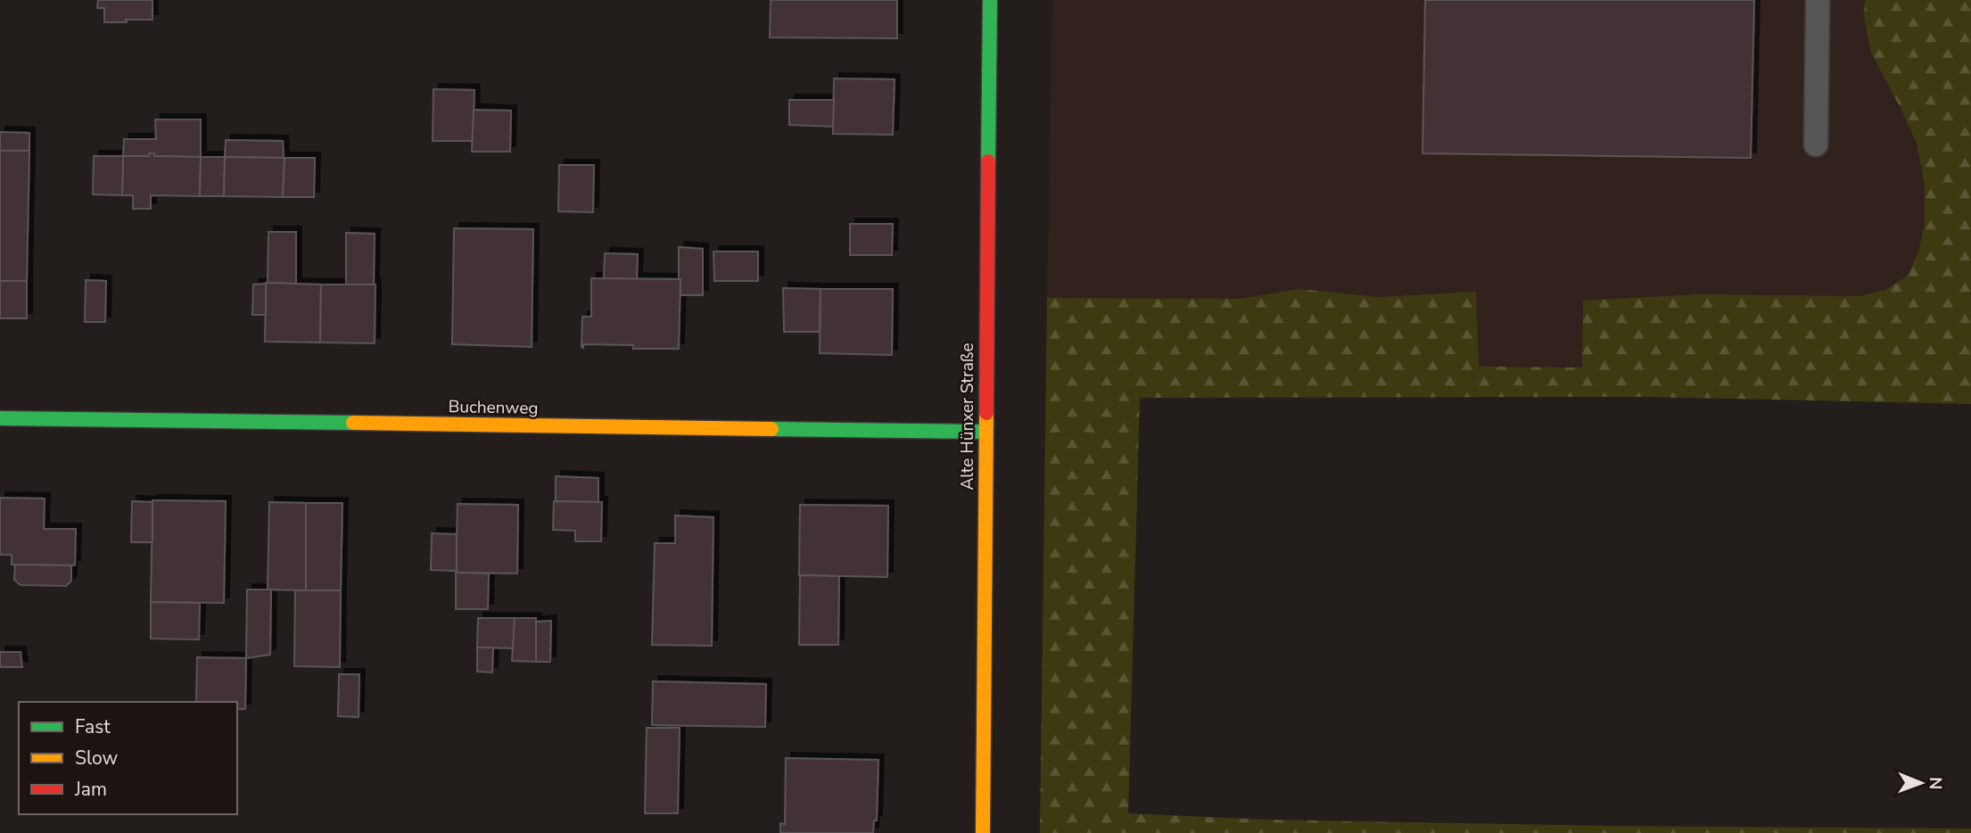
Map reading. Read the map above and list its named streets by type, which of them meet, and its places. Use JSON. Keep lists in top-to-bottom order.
{
  "streets": {
    "street": ["Buchenweg", "Alte Hünxer Straße"]
  },
  "crossings": [
    ["Buchenweg", "Alte Hünxer Straße"]
  ],
  "legend": ["Fast", "Slow", "Jam"],
  "north": "right"
}
